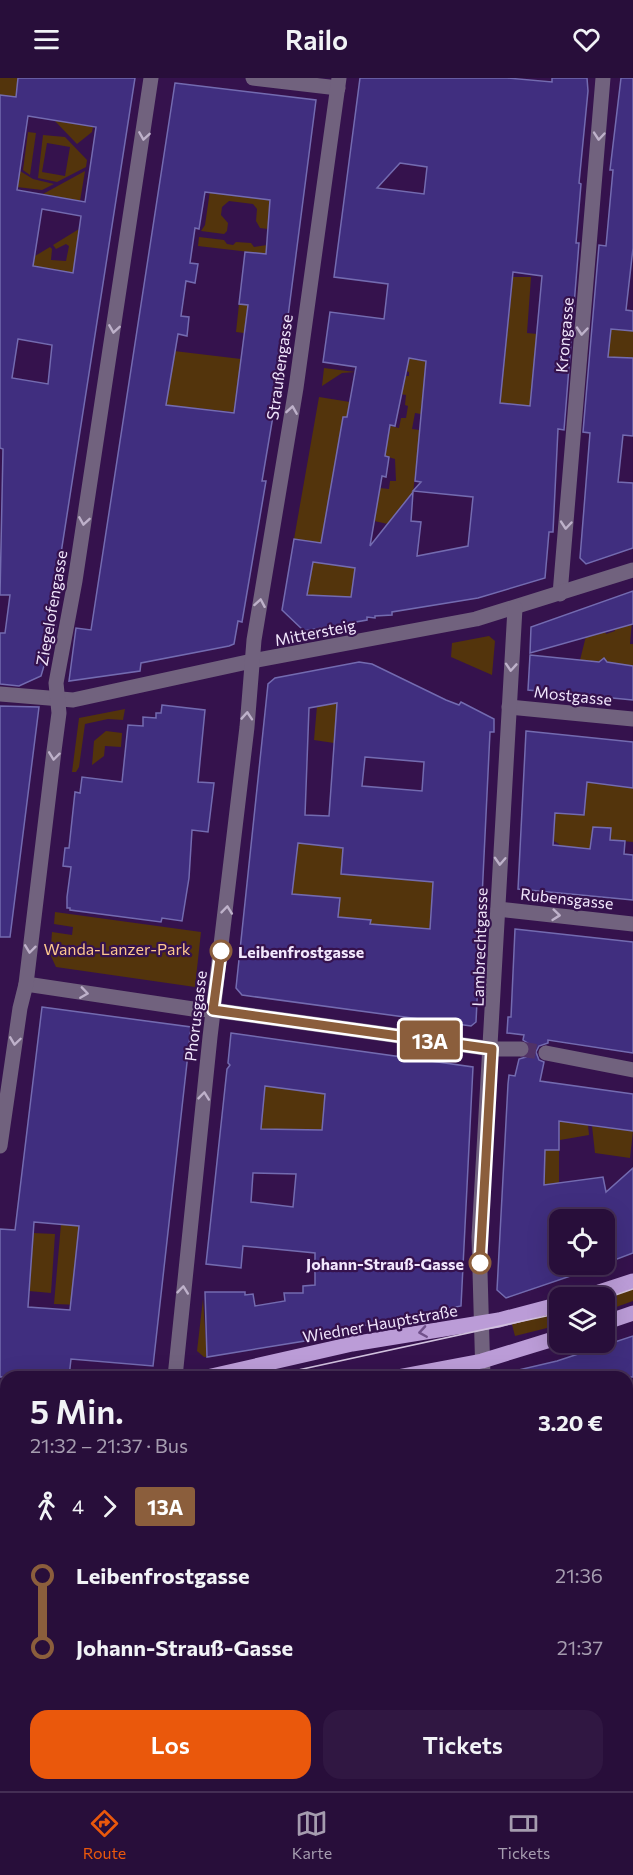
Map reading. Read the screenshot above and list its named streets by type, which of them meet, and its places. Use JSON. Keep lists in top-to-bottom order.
{
  "streets": {
    "main road": ["Wiedner Hauptstraße"],
    "street": [
      "Krongasse",
      "Straußengasse",
      "Ziegelofengasse",
      "Mittersteig",
      "Mostgasse",
      "Rubensgasse",
      "Lambrechtgasse",
      "Phorusgasse"
    ]
  },
  "crossings": [
    ["Krongasse", "Mittersteig"],
    ["Straußengasse", "Mittersteig"],
    ["Straußengasse", "Phorusgasse"],
    ["Ziegelofengasse", "Mittersteig"],
    ["Mittersteig", "Lambrechtgasse"],
    ["Mittersteig", "Phorusgasse"],
    ["Mostgasse", "Lambrechtgasse"],
    ["Rubensgasse", "Lambrechtgasse"],
    ["Lambrechtgasse", "Wiedner Hauptstraße"]
  ],
  "one_way": [
    "Krongasse",
    "Straußengasse",
    "Ziegelofengasse",
    "Rubensgasse",
    "Lambrechtgasse",
    "Phorusgasse",
    "Wiedner Hauptstraße"
  ],
  "parks": ["Wanda-Lanzer-Park"],
  "places": ["Leibenfrostgasse", "Johann-Strauß-Gasse"],
  "lines": ["bus line 13A"],
  "page": {
    "header": "Railo",
    "on_map": "13A",
    "heading": ["5 Min.", "21:32 – 21:37 · Bus", "3.20 €"],
    "legs": ["4", "13A"],
    "list": [
      {
        "name": "Leibenfrostgasse",
        "value": "21:36"
      },
      {
        "name": "Johann-Strauß-Gasse",
        "value": "21:37"
      }
    ],
    "buttons": ["Los", "Tickets"],
    "tabs": ["Route", "Karte", "Tickets"]
  }
}
